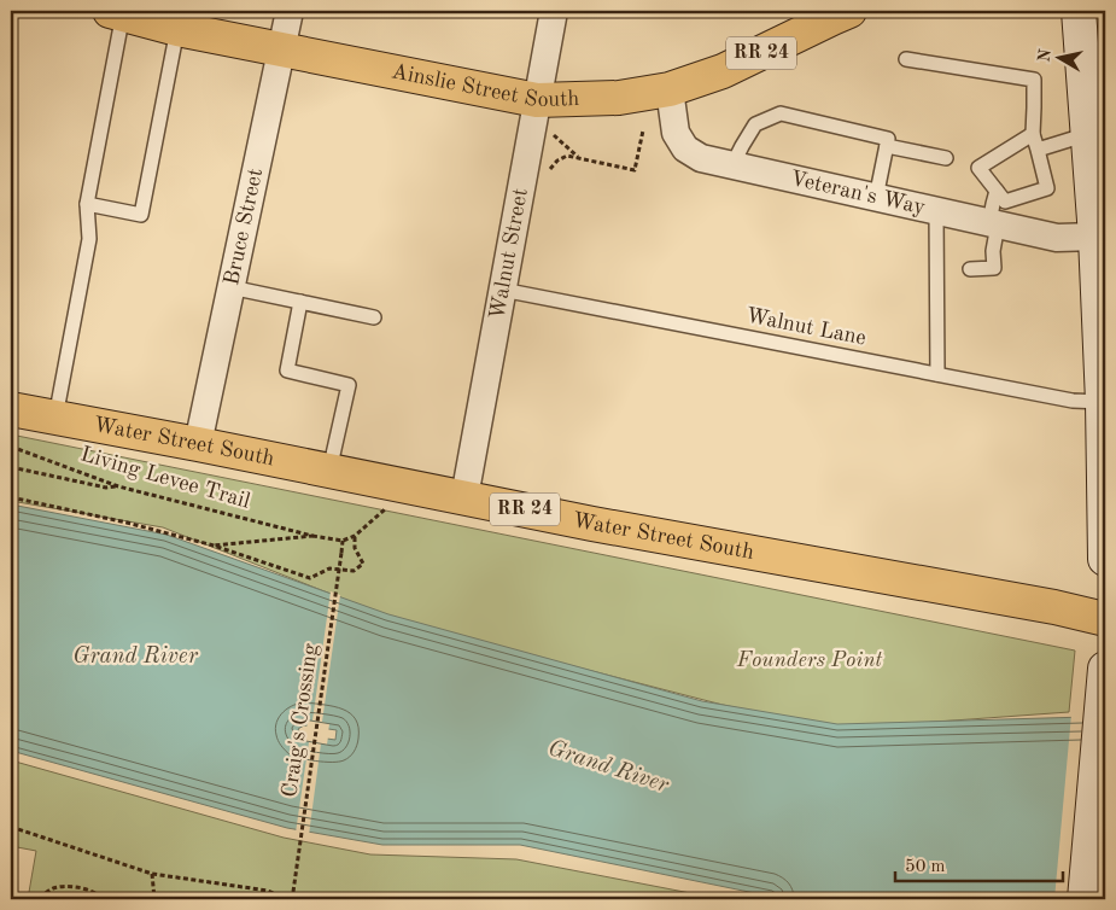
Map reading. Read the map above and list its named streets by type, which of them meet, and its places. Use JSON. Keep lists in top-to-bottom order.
{
  "streets": {
    "main road": ["RR 24", "Ainslie Street South", "Water Street South"],
    "street": ["Veteran's Way", "Bruce Street", "Walnut Street"],
    "lane": ["Walnut Lane"],
    "path": ["Living Levee Trail", "Craig's Crossing"]
  },
  "crossings": [
    ["Ainslie Street South", "Veteran's Way"],
    ["Ainslie Street South", "Bruce Street"],
    ["Ainslie Street South", "Walnut Street"],
    ["Bruce Street", "Water Street South"],
    ["Walnut Street", "Walnut Lane"],
    ["Walnut Street", "Water Street South"],
    ["Living Levee Trail", "Craig's Crossing"]
  ],
  "water": ["Grand River"],
  "parks": ["Founders Point"],
  "scale_bar": "50 m",
  "north": "left"
}
